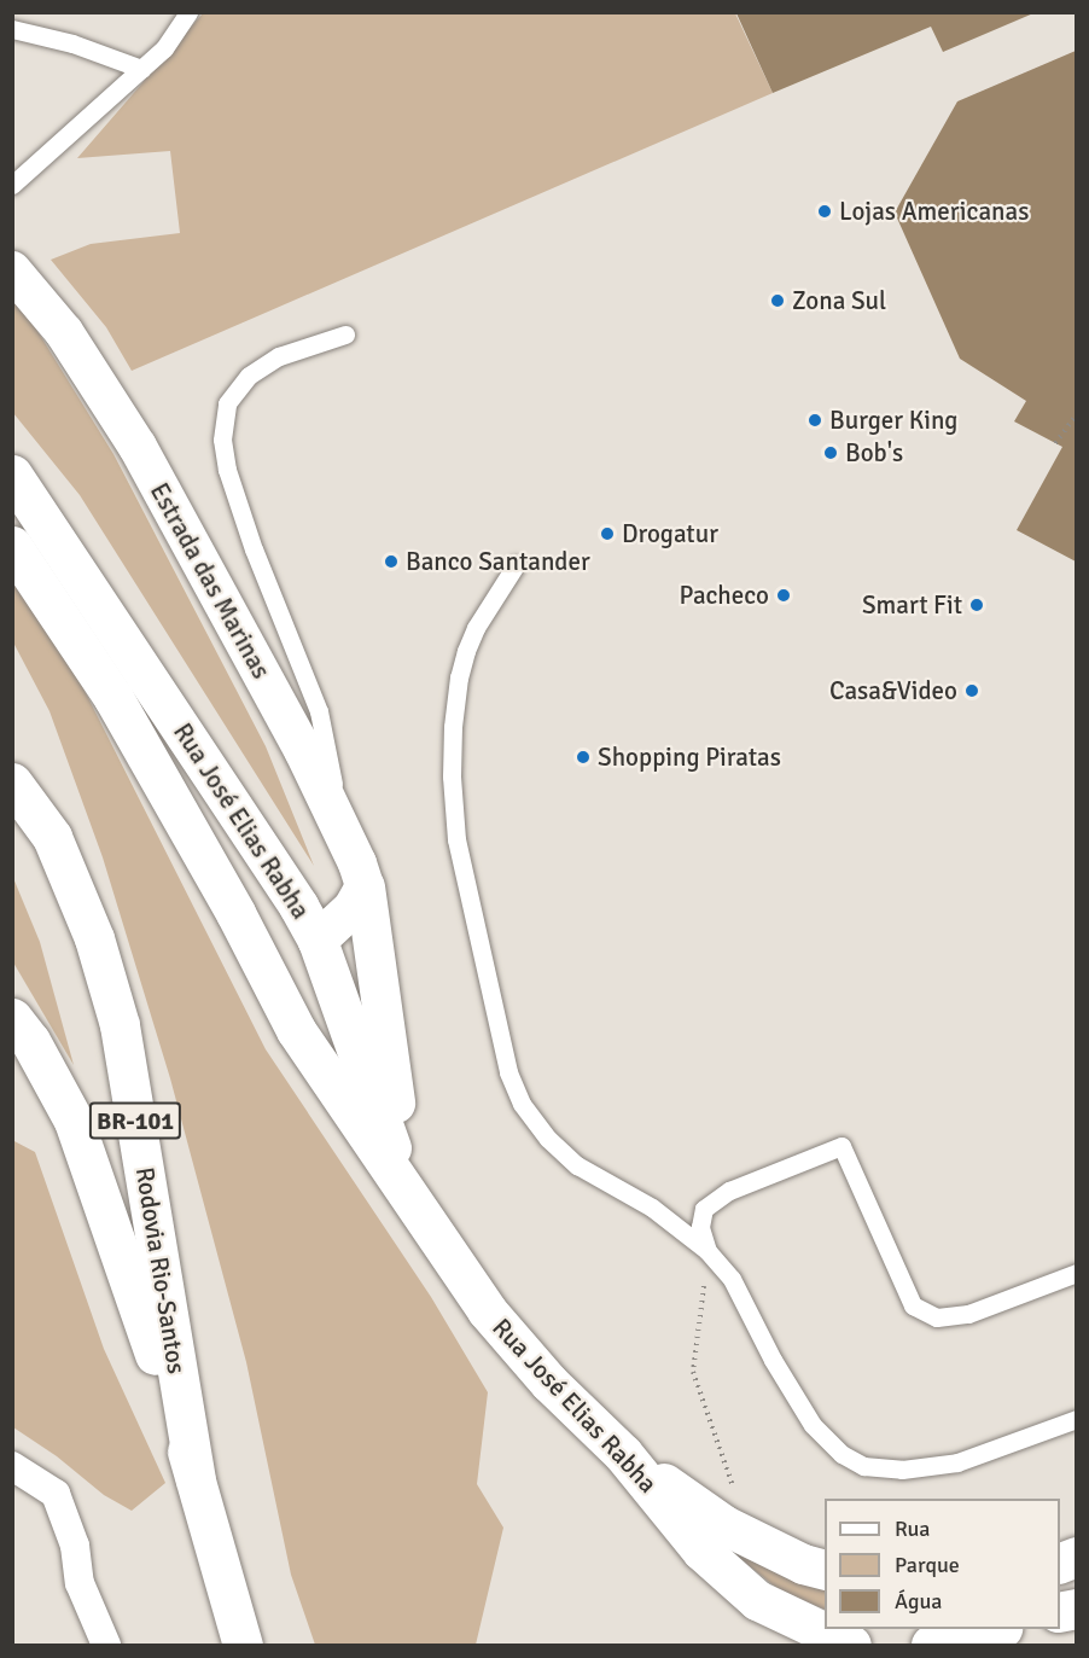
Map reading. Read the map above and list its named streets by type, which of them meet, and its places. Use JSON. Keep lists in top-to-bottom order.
{
  "streets": {
    "main road": ["Rua José Elias Rabha", "BR-101", "Rodovia Rio-Santos"],
    "street": ["Estrada das Marinas"]
  },
  "places": [
    "Lojas Americanas",
    "Zona Sul",
    "Burger King",
    "Bob's",
    "Drogatur",
    "Banco Santander",
    "Pacheco",
    "Smart Fit",
    "Casa&Video",
    "Shopping Piratas"
  ],
  "legend": ["Rua", "Parque", "Água"]
}
